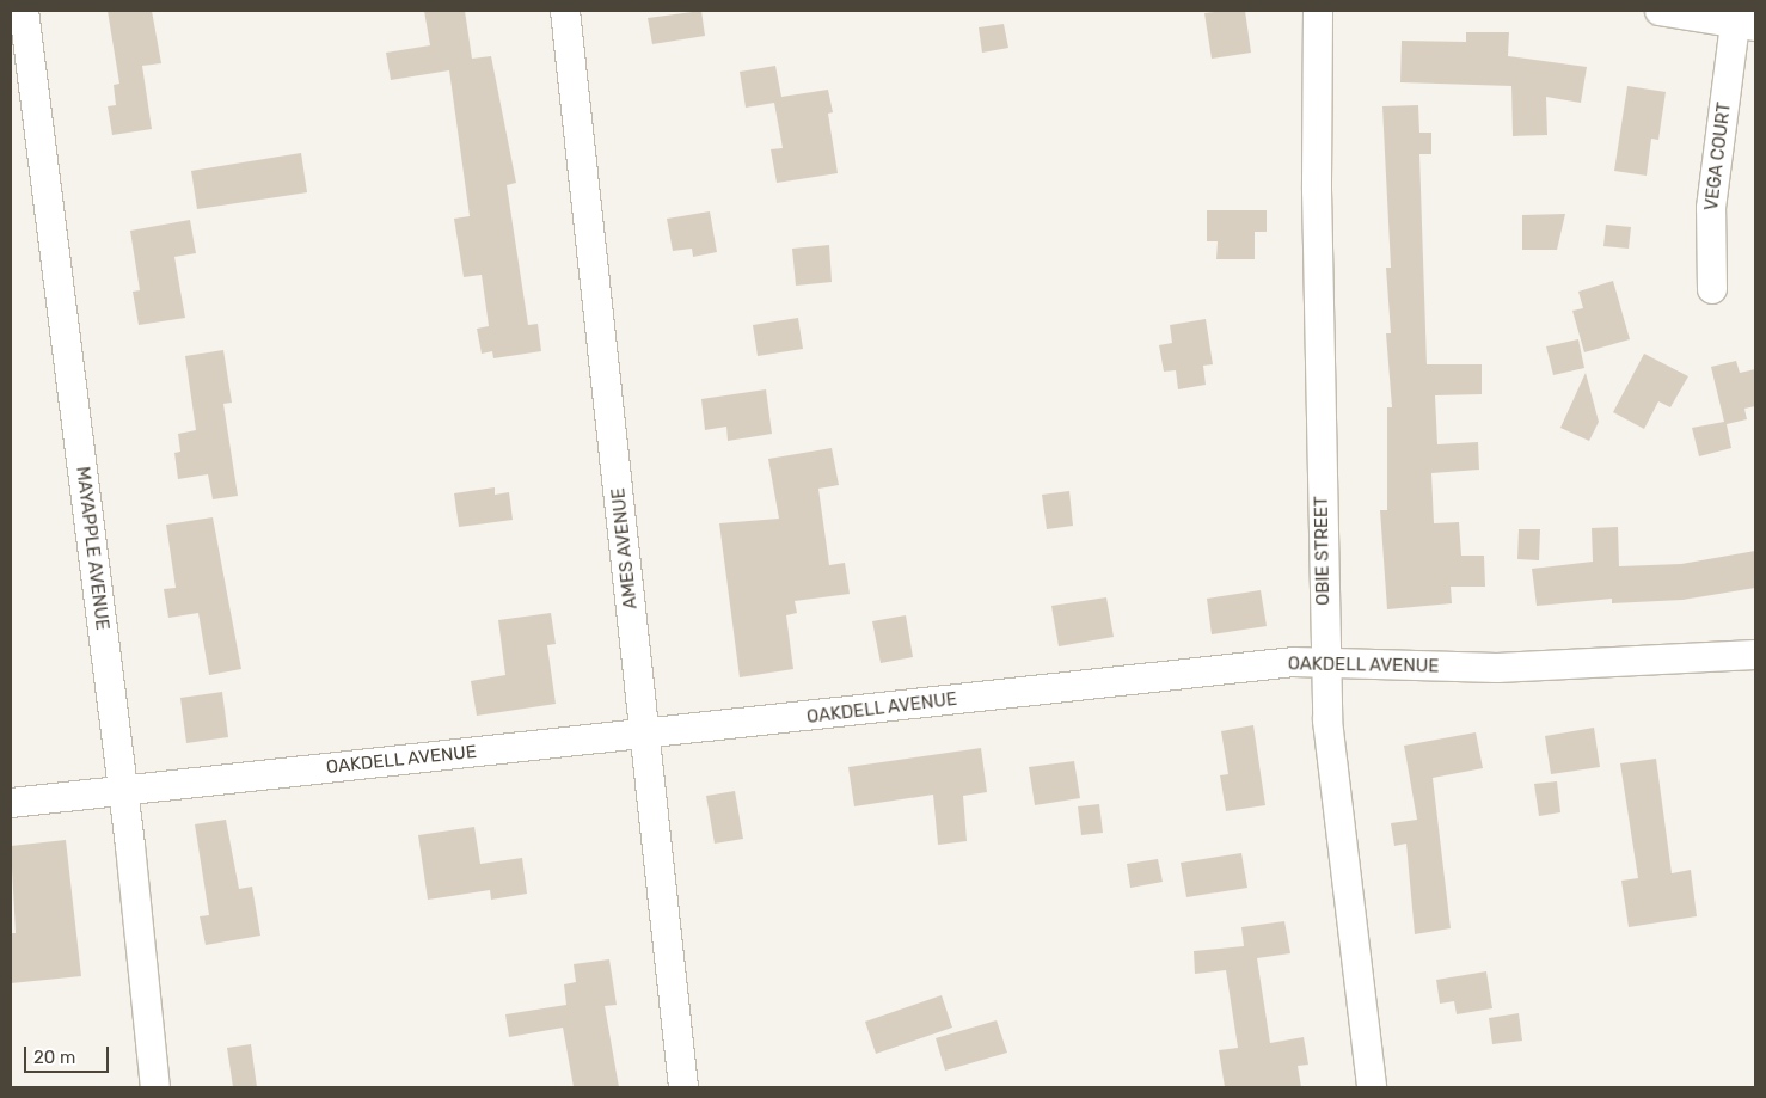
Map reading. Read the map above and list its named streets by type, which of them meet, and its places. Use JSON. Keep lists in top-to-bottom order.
{
  "streets": {
    "street": [
      "VEGA COURT",
      "MAYAPPLE AVENUE",
      "AMES AVENUE",
      "OBIE STREET",
      "OAKDELL AVENUE"
    ]
  },
  "crossings": [
    ["MAYAPPLE AVENUE", "OAKDELL AVENUE"],
    ["AMES AVENUE", "OAKDELL AVENUE"],
    ["OBIE STREET", "OAKDELL AVENUE"]
  ],
  "scale_bar": "20 m"
}
